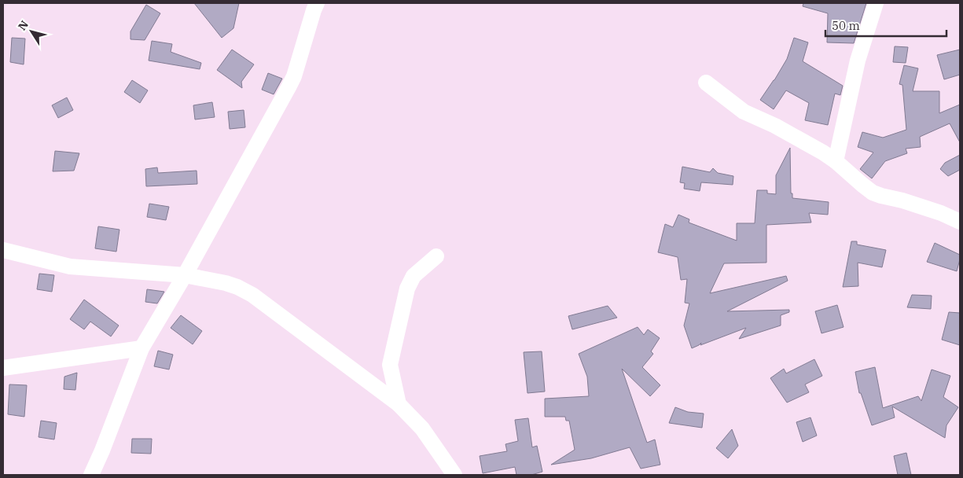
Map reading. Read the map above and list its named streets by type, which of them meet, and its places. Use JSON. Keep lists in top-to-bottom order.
{
  "scale_bar": "50 m",
  "north": "top left"
}
